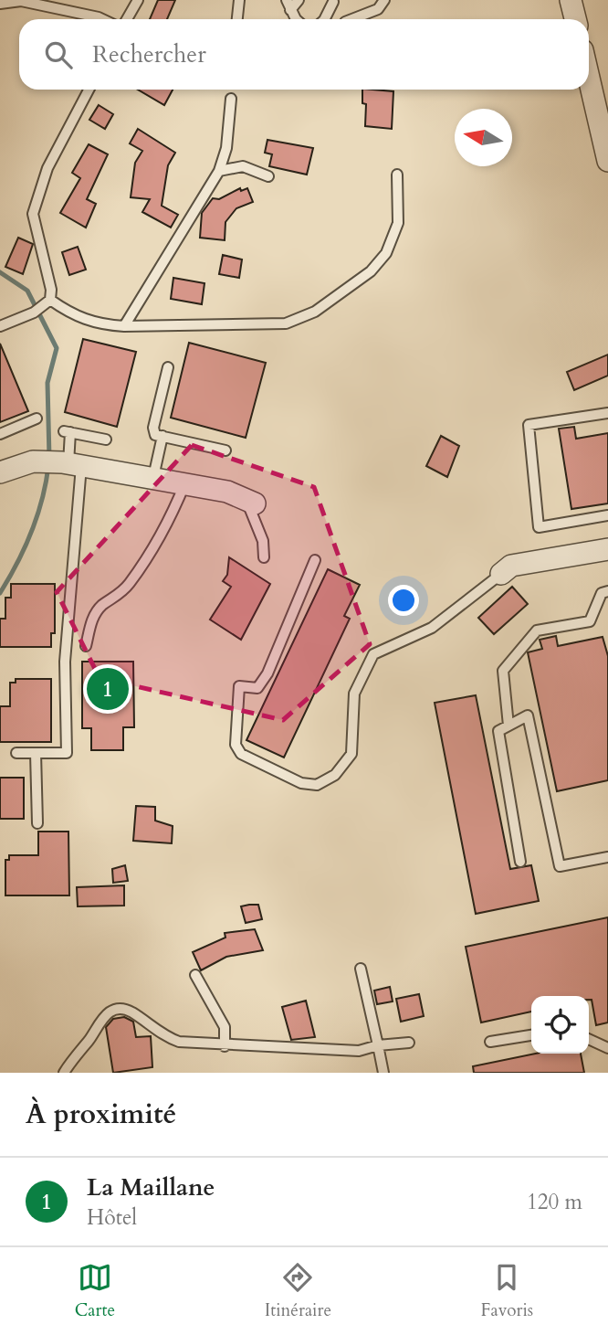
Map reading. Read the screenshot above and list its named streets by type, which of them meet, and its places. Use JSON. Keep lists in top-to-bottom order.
{
  "north": "left",
  "page": {
    "search": "Rechercher",
    "pins": "1",
    "heading": "À proximité",
    "list": [
      {
        "mark": "1",
        "name": "La Maillane",
        "note": "Hôtel",
        "value": "120 m"
      }
    ],
    "nav": ["Carte", "Itinéraire", "Favoris"]
  }
}
